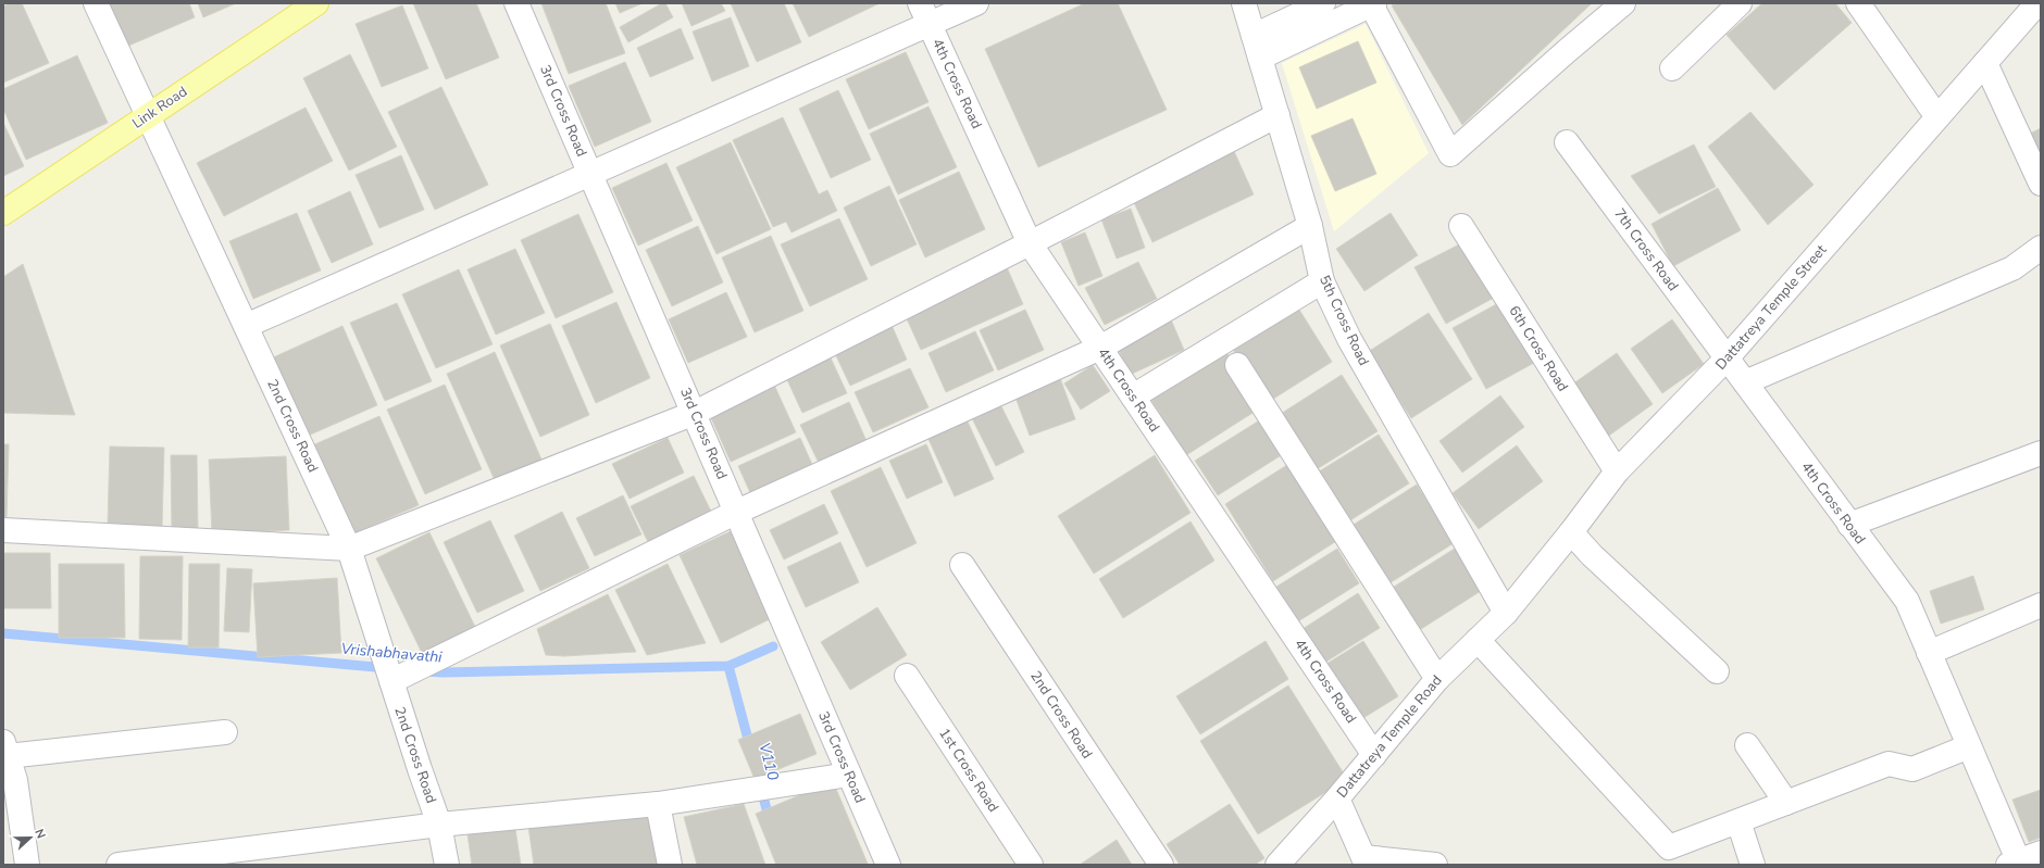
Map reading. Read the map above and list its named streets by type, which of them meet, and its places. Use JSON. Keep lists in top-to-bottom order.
{
  "streets": {
    "main road": ["Link Road"],
    "street": [
      "4th Cross Road",
      "3rd Cross Road",
      "7th Cross Road",
      "Dattatreya Temple Street",
      "5th Cross Road",
      "6th Cross Road",
      "2nd Cross Road",
      "Dattatreya Temple Road",
      "1st Cross Road"
    ]
  },
  "crossings": [
    ["4th Cross Road", "7th Cross Road"],
    ["4th Cross Road", "Dattatreya Temple Street"],
    ["4th Cross Road", "Dattatreya Temple Road"],
    ["Link Road", "2nd Cross Road"],
    ["7th Cross Road", "Dattatreya Temple Street"],
    ["Dattatreya Temple Street", "5th Cross Road"],
    ["Dattatreya Temple Street", "6th Cross Road"],
    ["Dattatreya Temple Street", "Dattatreya Temple Road"],
    ["5th Cross Road", "Dattatreya Temple Road"]
  ],
  "water": ["Vrishabhavathi", "V110"],
  "north": "right"
}
